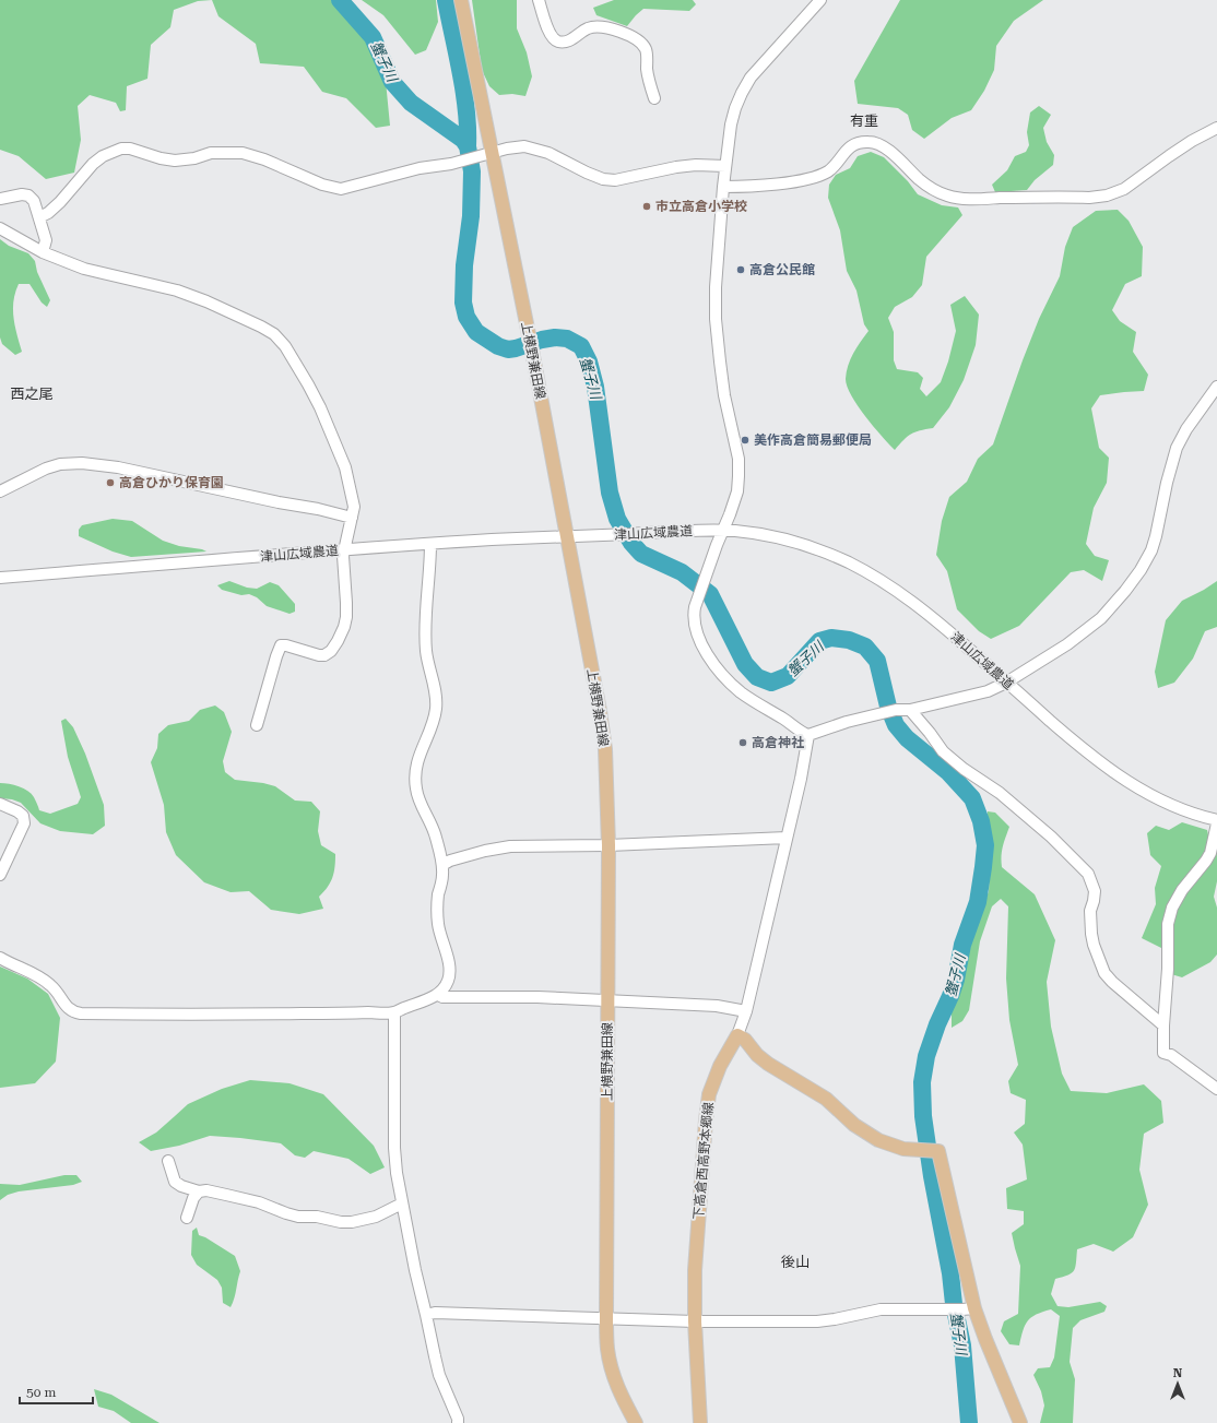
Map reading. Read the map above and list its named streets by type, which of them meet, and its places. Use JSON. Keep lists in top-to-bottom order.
{
  "streets": {
    "main road": ["上横野兼田線", "下高倉西高野本郷線"],
    "street": ["津山広域農道"]
  },
  "crossings": [
    ["上横野兼田線", "津山広域農道"]
  ],
  "districts": ["有重", "西之尾", "後山"],
  "water": ["蟹子川"],
  "places": [
    "市立高倉小学校",
    "高倉公民館",
    "美作高倉簡易郵便局",
    "高倉ひかり保育園",
    "高倉神社"
  ],
  "scale_bar": "50 m",
  "north": "top"
}
